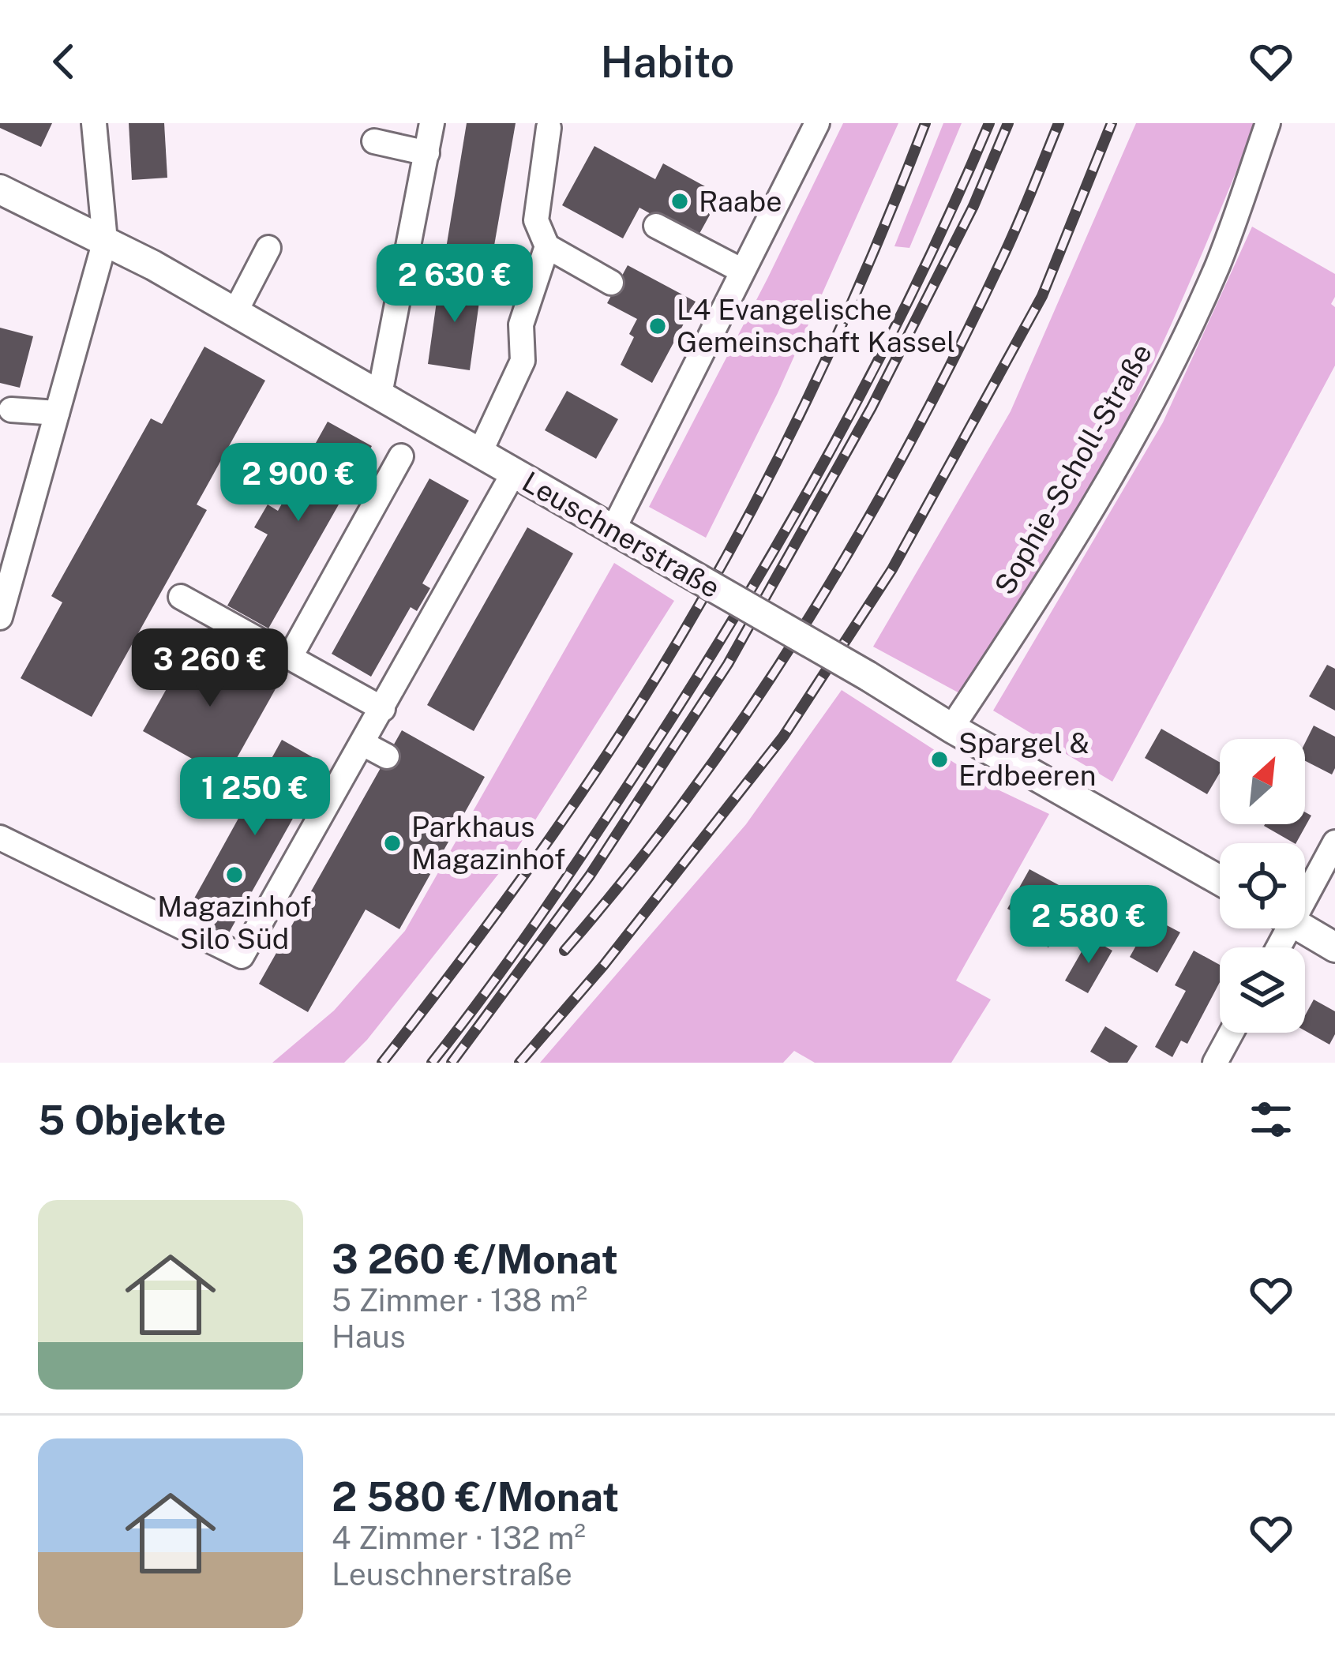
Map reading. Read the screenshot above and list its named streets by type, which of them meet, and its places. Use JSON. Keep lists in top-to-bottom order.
{
  "streets": {
    "main road": ["Leuschnerstraße"],
    "street": ["Sophie-Scholl-Straße"]
  },
  "crossings": [
    ["Sophie-Scholl-Straße", "Leuschnerstraße"]
  ],
  "places": [
    "Raabe",
    "L4 Evangelische Gemeinschaft Kassel",
    "Spargel & Erdbeeren",
    "Parkhaus Magazinhof",
    "Magazinhof Silo Süd"
  ],
  "north": "top right",
  "page": {
    "header": "Habito",
    "price": [
      "2 630 €",
      "2 900 €",
      "3 260 €",
      "1 250 €",
      "2 580 €"
    ],
    "heading": "5 Objekte",
    "list": [
      {
        "name": "3 260 €/Monat",
        "note": "5 Zimmer · 138 m² · Haus"
      },
      {
        "name": "2 580 €/Monat",
        "note": "4 Zimmer · 132 m² · Leuschnerstraße"
      }
    ]
  }
}
